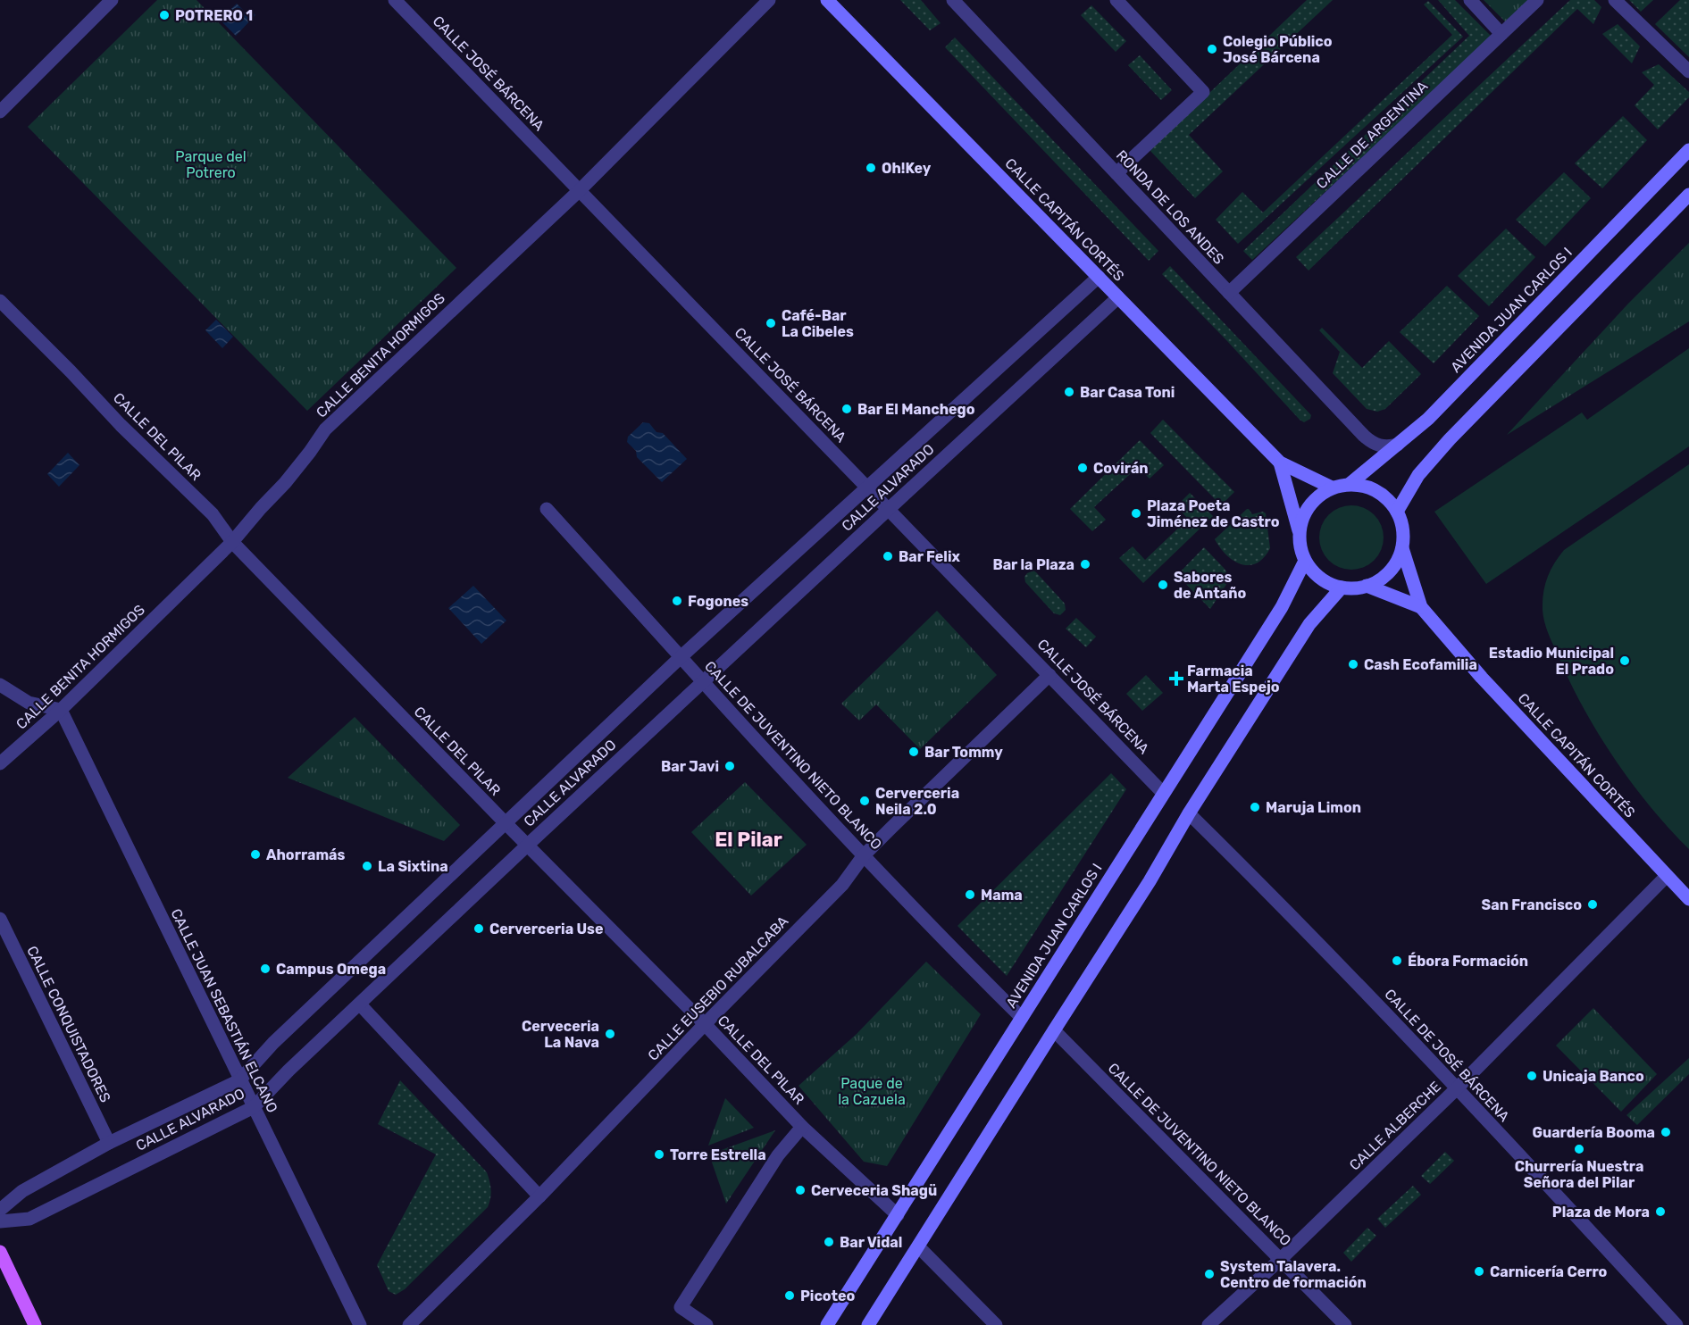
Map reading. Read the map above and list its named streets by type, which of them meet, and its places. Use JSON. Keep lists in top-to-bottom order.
{
  "streets": {
    "street": [
      "CALLE JOSÉ BÁRCENA",
      "CALLE DE ARGENTINA",
      "RONDA DE LOS ANDES",
      "CALLE CAPITÁN CORTÉS",
      "AVENIDA JUAN CARLOS I",
      "CALLE BENITA HORMIGOS",
      "CALLE DEL PILAR",
      "CALLE ALVARADO",
      "CALLE DE JUVENTINO NIETO BLANCO",
      "CALLE EUSEBIO RUBALCABA",
      "CALLE JUAN SEBASTIÁN ELCANO",
      "CALLE CONQUISTADORES",
      "CALLE DE JOSÉ BÁRCENA",
      "CALLE ALBERCHE"
    ]
  },
  "crossings": [
    ["CALLE JOSÉ BÁRCENA", "AVENIDA JUAN CARLOS I"],
    ["CALLE JOSÉ BÁRCENA", "CALLE BENITA HORMIGOS"],
    ["CALLE JOSÉ BÁRCENA", "CALLE ALVARADO"],
    ["CALLE JOSÉ BÁRCENA", "CALLE EUSEBIO RUBALCABA"],
    ["CALLE DE ARGENTINA", "RONDA DE LOS ANDES"],
    ["RONDA DE LOS ANDES", "AVENIDA JUAN CARLOS I"],
    ["CALLE CAPITÁN CORTÉS", "AVENIDA JUAN CARLOS I"],
    ["CALLE CAPITÁN CORTÉS", "CALLE ALVARADO"],
    ["CALLE CAPITÁN CORTÉS", "CALLE ALBERCHE"],
    ["AVENIDA JUAN CARLOS I", "CALLE DEL PILAR"],
    ["AVENIDA JUAN CARLOS I", "CALLE DE JUVENTINO NIETO BLANCO"],
    ["CALLE BENITA HORMIGOS", "CALLE DEL PILAR"],
    ["CALLE BENITA HORMIGOS", "CALLE JUAN SEBASTIÁN ELCANO"],
    ["CALLE DEL PILAR", "CALLE ALVARADO"],
    ["CALLE DEL PILAR", "CALLE EUSEBIO RUBALCABA"],
    ["CALLE ALVARADO", "CALLE DE JUVENTINO NIETO BLANCO"],
    ["CALLE ALVARADO", "CALLE JUAN SEBASTIÁN ELCANO"],
    ["CALLE ALVARADO", "CALLE CONQUISTADORES"],
    ["CALLE DE JUVENTINO NIETO BLANCO", "CALLE EUSEBIO RUBALCABA"],
    ["CALLE DE JUVENTINO NIETO BLANCO", "CALLE ALBERCHE"],
    ["CALLE DE JOSÉ BÁRCENA", "CALLE ALBERCHE"]
  ],
  "districts": ["El Pilar"],
  "parks": ["Parque del Potrero", "Paque de la Cazuela"],
  "places": {
    "other": [
      "POTRERO 1",
      "Colegio Público José Bárcena",
      "Oh!Key",
      "Café-Bar La Cibeles",
      "Bar Casa Toni",
      "Bar El Manchego",
      "Covirán",
      "Plaza Poeta Jiménez de Castro",
      "Bar Felix",
      "Bar la Plaza",
      "Sabores de Antaño",
      "Fogones",
      "Estadio Municipal El Prado",
      "Cash Ecofamilia",
      "Bar Tommy",
      "Bar Javi",
      "Cerverceria Neila 2.0",
      "Maruja Limon",
      "Ahorramás",
      "La Sixtina",
      "Mama",
      "San Francisco",
      "Cerverceria Use",
      "Ébora Formación",
      "Campus Omega",
      "Cerveceria La Nava",
      "Unicaja Banco",
      "Guardería Booma",
      "Churrería Nuestra Señora del Pilar",
      "Torre Estrella",
      "Cerveceria Shagü",
      "Plaza de Mora",
      "Bar Vidal",
      "Carnicería Cerro",
      "System Talavera. Centro de formación",
      "Picoteo"
    ],
    "health": ["Farmacia Marta Espejo"]
  }
}
